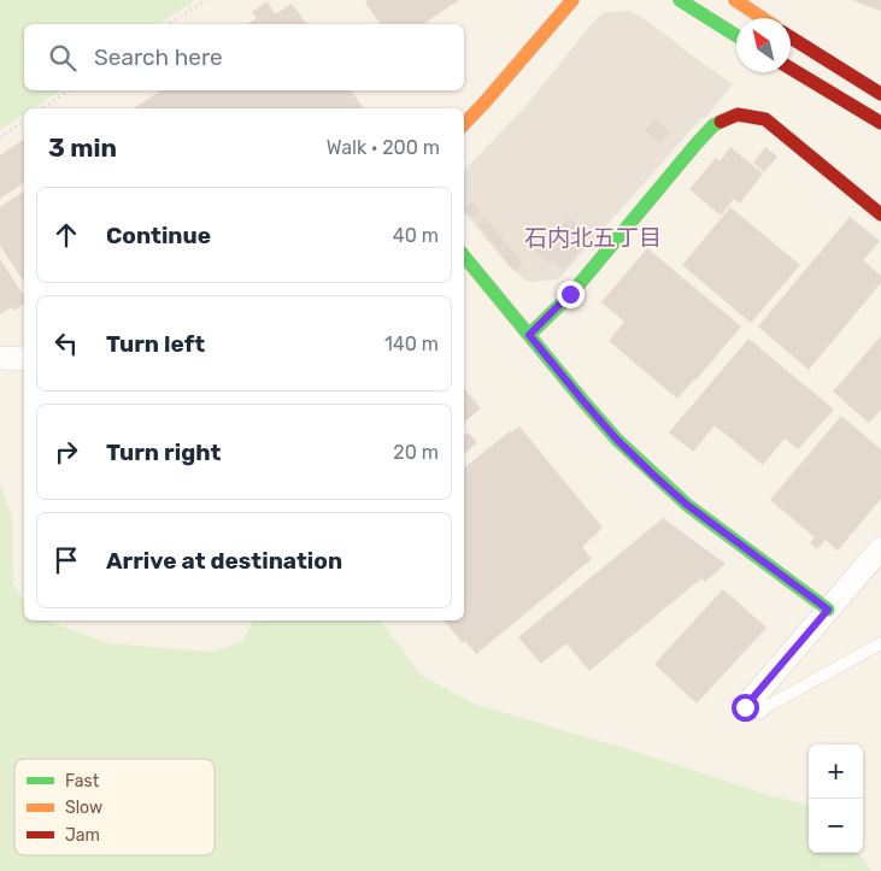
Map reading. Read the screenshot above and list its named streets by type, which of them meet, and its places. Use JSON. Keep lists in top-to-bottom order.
{
  "districts": ["石内北五丁目"],
  "legend": ["Fast", "Slow", "Jam"],
  "north": "top left",
  "page": {
    "search": "Search here",
    "heading": ["3 min", "Walk · 200 m"],
    "list": [
      ["Continue", "40 m"],
      ["Turn left", "140 m"],
      ["Turn right", "20 m"],
      "Arrive at destination"
    ],
    "map_buttons": ["+", "−"]
  }
}
